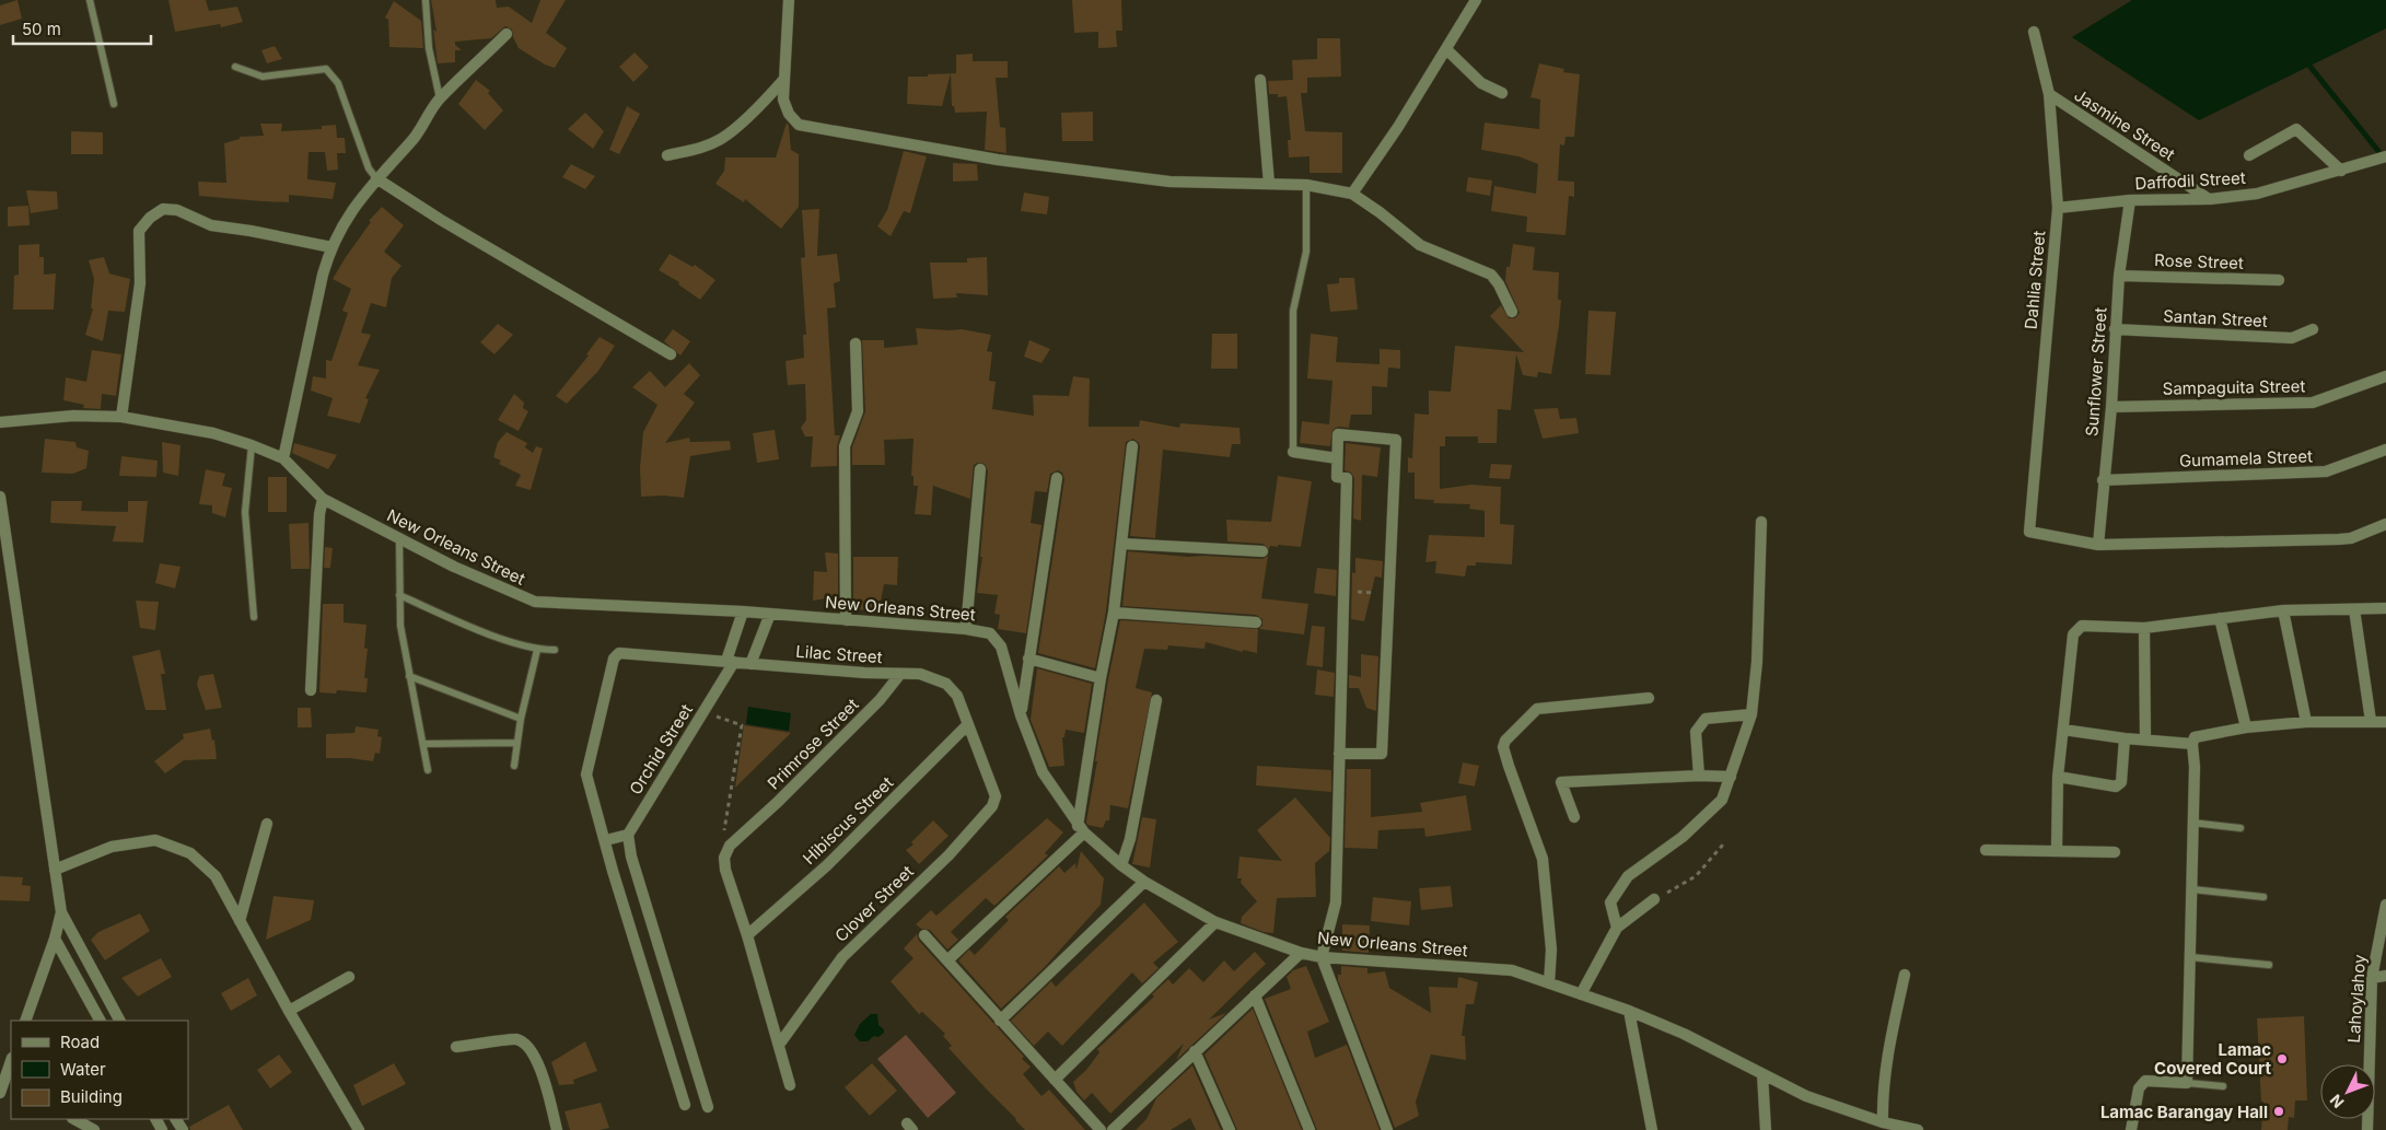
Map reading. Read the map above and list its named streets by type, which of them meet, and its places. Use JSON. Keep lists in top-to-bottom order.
{
  "streets": {
    "street": [
      "Jasmine Street",
      "Daffodil Street",
      "Rose Street",
      "Dahlia Street",
      "Santan Street",
      "Sunflower Street",
      "Sampaguita Street",
      "Gumamela Street",
      "New Orleans Street",
      "Lilac Street",
      "Primrose Street",
      "Orchid Street",
      "Hibiscus Street",
      "Clover Street",
      "Lahoylahoy"
    ]
  },
  "crossings": [
    ["Jasmine Street", "Daffodil Street"],
    ["Jasmine Street", "Dahlia Street"],
    ["Daffodil Street", "Dahlia Street"],
    ["Daffodil Street", "Sunflower Street"],
    ["Rose Street", "Sunflower Street"],
    ["Dahlia Street", "Sunflower Street"],
    ["Santan Street", "Sunflower Street"],
    ["Sunflower Street", "Sampaguita Street"],
    ["Sunflower Street", "Gumamela Street"],
    ["New Orleans Street", "Orchid Street"],
    ["Lilac Street", "Primrose Street"],
    ["Lilac Street", "Orchid Street"],
    ["Lilac Street", "Hibiscus Street"],
    ["Lilac Street", "Clover Street"]
  ],
  "places": ["Lamac Covered Court", "Lamac Barangay Hall"],
  "legend": ["Road", "Water", "Building"],
  "scale_bar": "50 m",
  "north": "bottom left"
}
